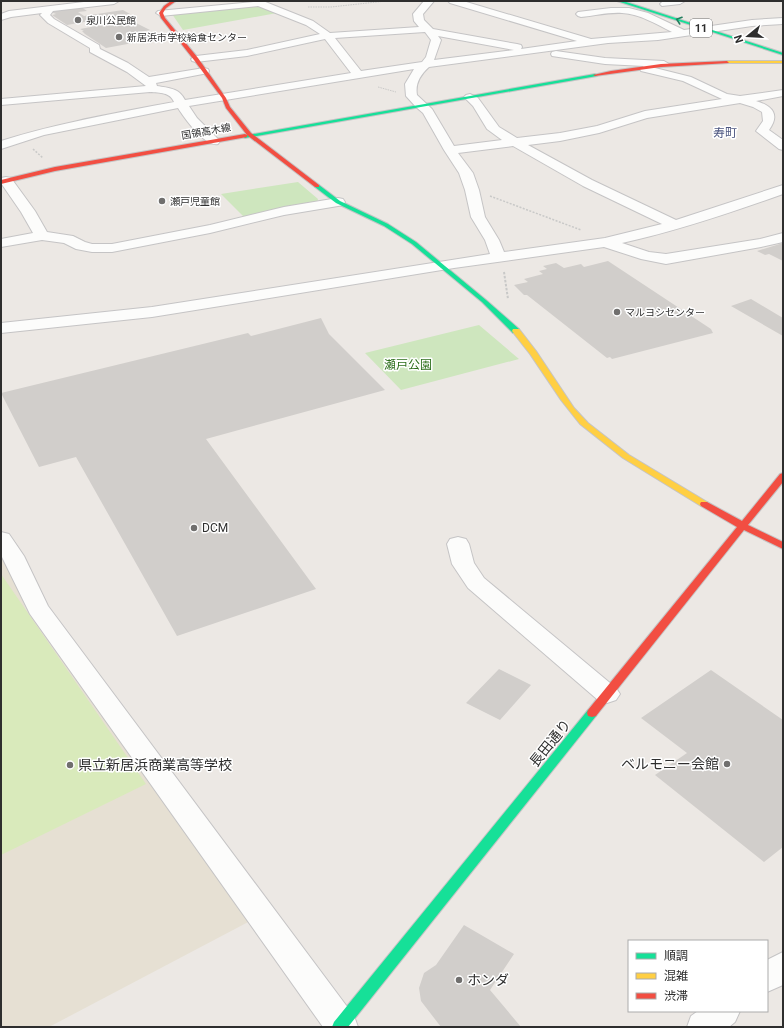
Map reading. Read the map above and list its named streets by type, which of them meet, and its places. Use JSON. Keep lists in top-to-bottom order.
{
  "streets": {
    "main road": ["11", "国領高木線", "長田通り"]
  },
  "districts": ["寿町"],
  "parks": ["瀬戸公園"],
  "places": [
    "泉川公民館",
    "新居浜市学校給食センター",
    "瀬戸児童館",
    "マルヨシセンター",
    "DCM",
    "ベルモニー会館",
    "県立新居浜商業高等学校",
    "ホンダ"
  ],
  "legend": ["順調", "混雑", "渋滞"],
  "north": "left"
}
